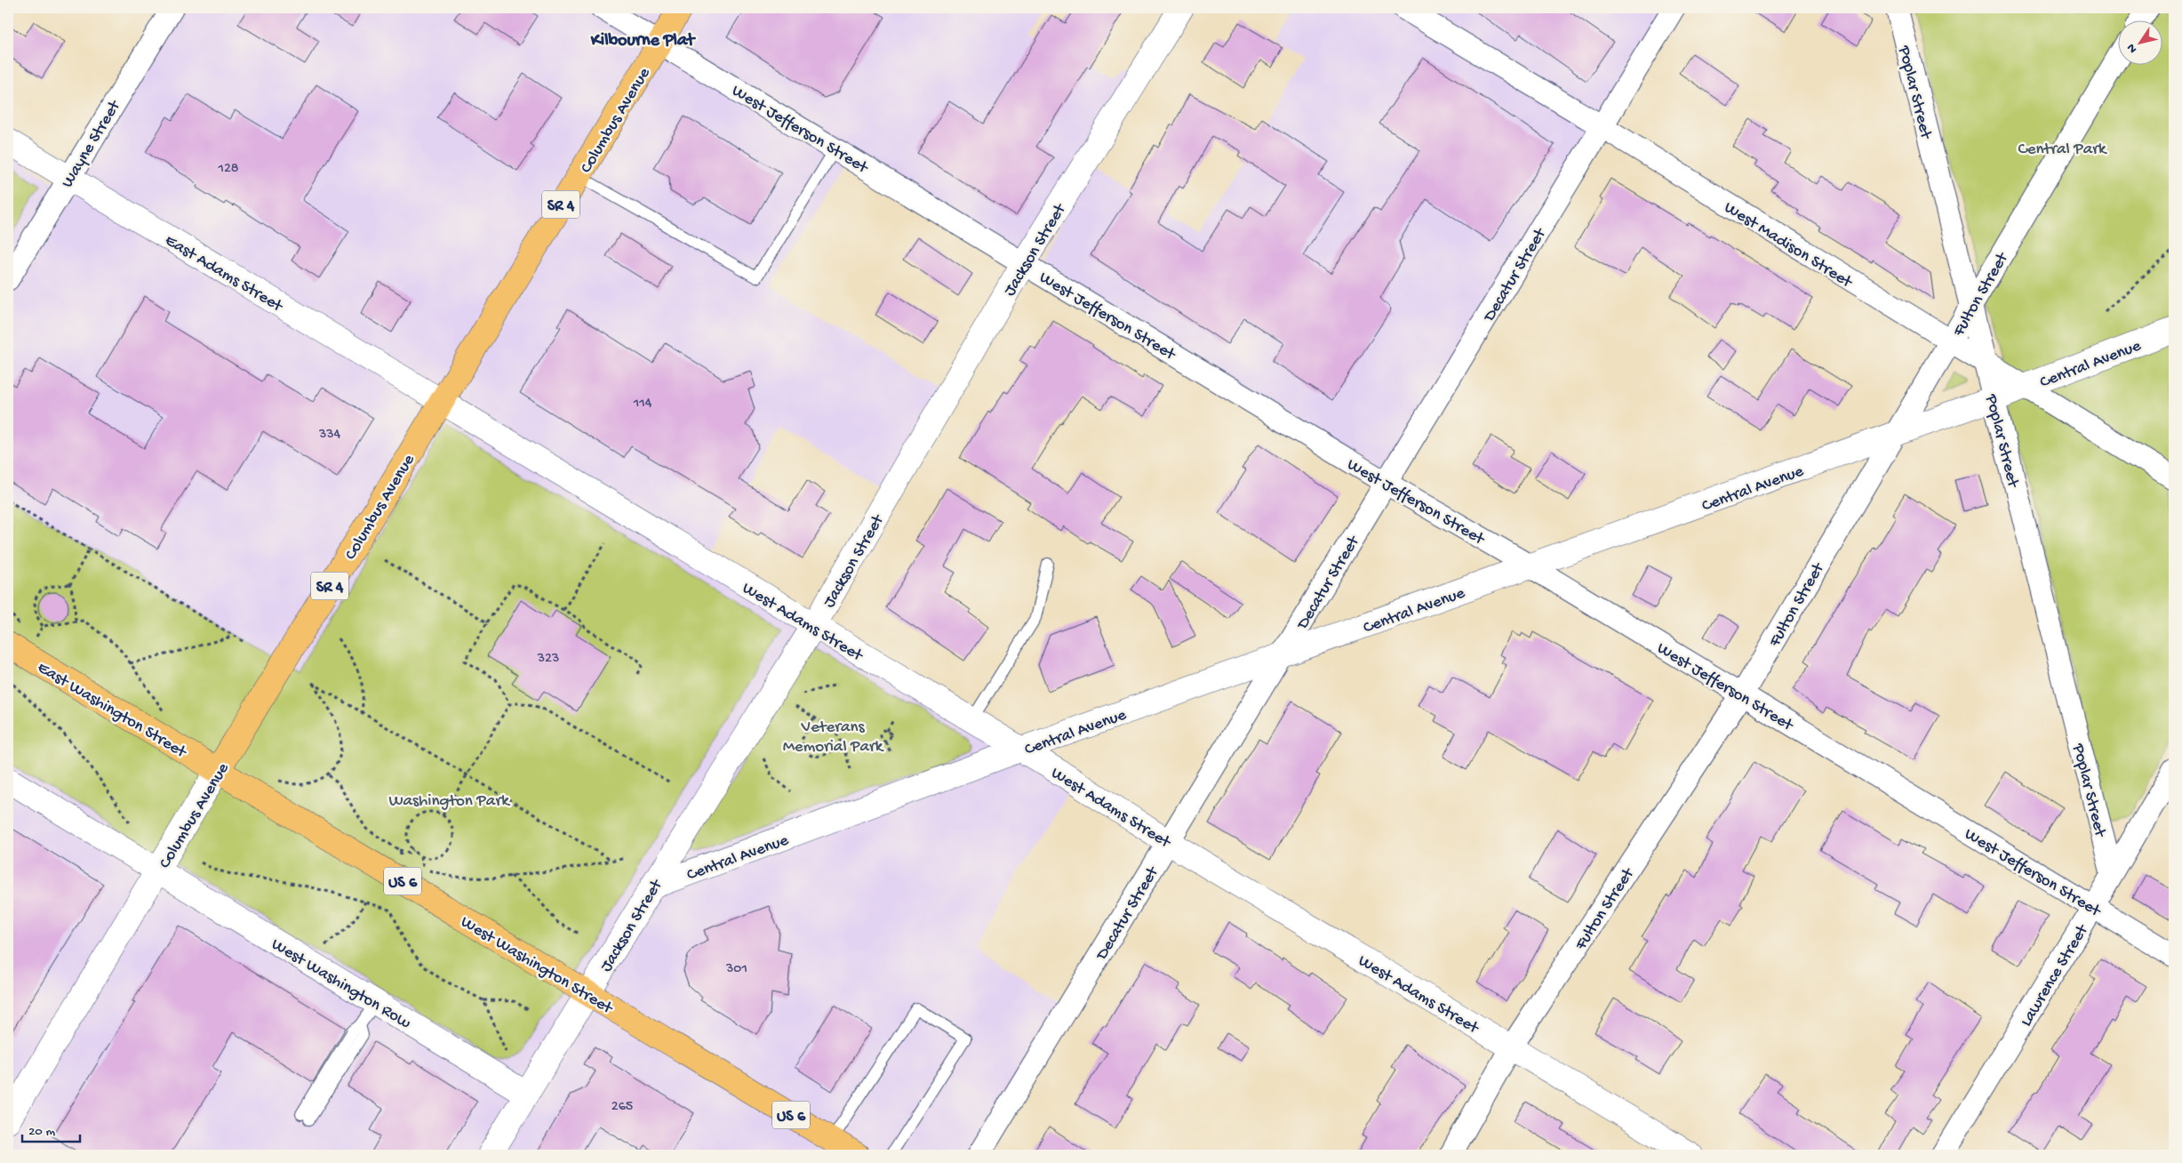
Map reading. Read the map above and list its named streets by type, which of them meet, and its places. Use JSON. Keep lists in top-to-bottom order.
{
  "streets": {
    "main road": [
      "Columbus Avenue",
      "SR 4",
      "East Washington Street",
      "US 6",
      "West Washington Street"
    ],
    "street": [
      "Poplar Street",
      "West Jefferson Street",
      "Wayne Street",
      "West Madison Street",
      "Jackson Street",
      "East Adams Street",
      "Decatur Street",
      "Fulton Street",
      "Central Avenue",
      "West Adams Street",
      "Lawrence Street",
      "West Washington Row"
    ]
  },
  "crossings": [
    ["Poplar Street", "West Madison Street"],
    ["Poplar Street", "Fulton Street"],
    ["Poplar Street", "Central Avenue"],
    ["Poplar Street", "Lawrence Street"],
    ["Columbus Avenue", "West Jefferson Street"],
    ["Columbus Avenue", "East Adams Street"],
    ["Columbus Avenue", "West Adams Street"],
    ["Columbus Avenue", "East Washington Street"],
    ["Columbus Avenue", "West Washington Street"],
    ["Columbus Avenue", "West Washington Row"],
    ["West Jefferson Street", "Jackson Street"],
    ["West Jefferson Street", "Decatur Street"],
    ["West Jefferson Street", "Fulton Street"],
    ["West Jefferson Street", "Central Avenue"],
    ["West Jefferson Street", "Lawrence Street"],
    ["Wayne Street", "East Adams Street"],
    ["West Madison Street", "Decatur Street"],
    ["West Madison Street", "Fulton Street"],
    ["West Madison Street", "Central Avenue"],
    ["Jackson Street", "Central Avenue"],
    ["Jackson Street", "West Adams Street"],
    ["Jackson Street", "West Washington Street"],
    ["Jackson Street", "West Washington Row"],
    ["East Adams Street", "West Adams Street"],
    ["Decatur Street", "Central Avenue"],
    ["Decatur Street", "West Adams Street"],
    ["Fulton Street", "Central Avenue"],
    ["Fulton Street", "West Adams Street"],
    ["Central Avenue", "West Adams Street"],
    ["East Washington Street", "West Washington Street"]
  ],
  "districts": ["Kilbourne Plat"],
  "parks": ["Central Park", "Veterans Memorial Park", "Washington Park"],
  "house_numbers": [
    "128",
    "114",
    "334",
    "323",
    "301",
    "265"
  ],
  "scale_bar": "20 m",
  "north": "bottom left"
}
